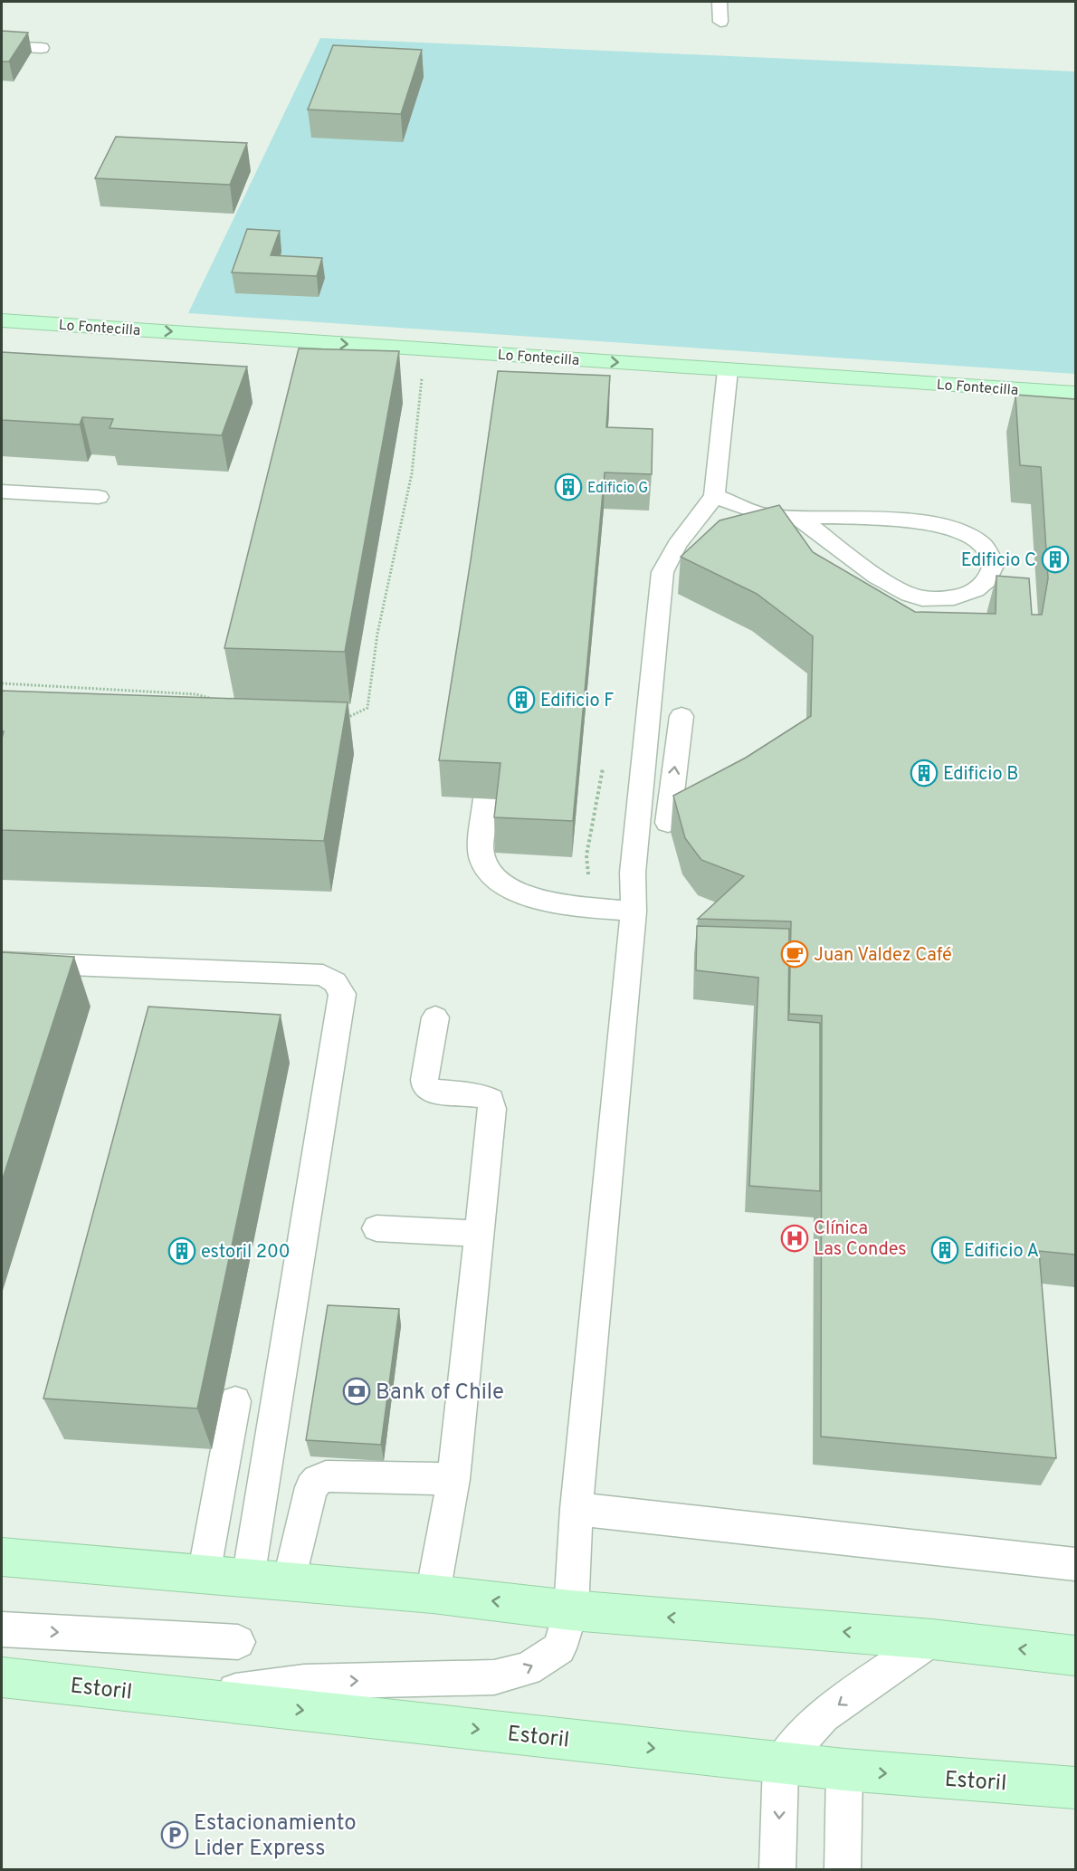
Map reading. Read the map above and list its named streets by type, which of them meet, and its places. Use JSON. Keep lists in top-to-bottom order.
{
  "streets": {
    "main road": ["Lo Fontecilla", "Estoril"]
  },
  "one_way": ["Lo Fontecilla"],
  "places": {
    "building": [
      "Edificio G",
      "Edificio C",
      "Edificio F",
      "Edificio B",
      "Edificio A",
      "estoril 200"
    ],
    "cafe": ["Juan Valdez Café"],
    "hospital": ["Clínica Las Condes"],
    "bank": ["Bank of Chile"],
    "parking": ["Estacionamiento Lider Express"]
  }
}
